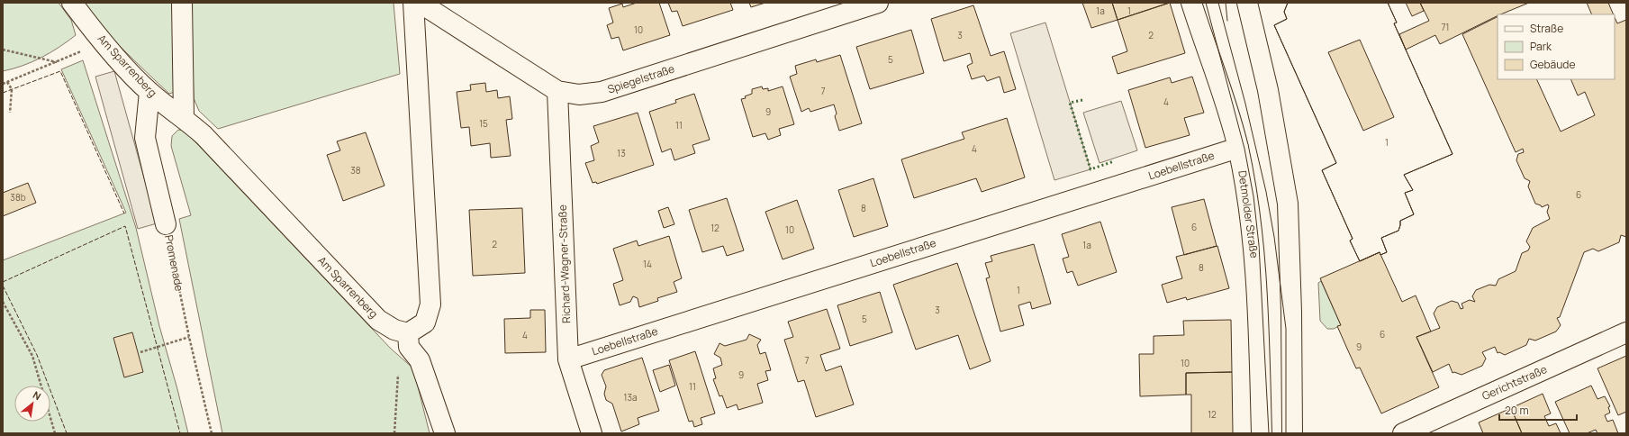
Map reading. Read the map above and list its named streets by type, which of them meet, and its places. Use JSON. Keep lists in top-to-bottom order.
{
  "streets": {
    "street": [
      "Am Sparrenberg",
      "Spiegelstraße",
      "Loebellstraße",
      "Detmolder Straße",
      "Promenade",
      "Richard-Wagner-Straße",
      "Gerichtstraße"
    ]
  },
  "crossings": [
    ["Am Sparrenberg", "Promenade"],
    ["Spiegelstraße", "Richard-Wagner-Straße"],
    ["Loebellstraße", "Detmolder Straße"],
    ["Loebellstraße", "Richard-Wagner-Straße"]
  ],
  "house_numbers": [
    "1a",
    "1",
    "71",
    "10",
    "3",
    "2",
    "5",
    "7",
    "4",
    "9",
    "15",
    "11",
    "1",
    "4",
    "13",
    "38",
    "6",
    "38b",
    "8",
    "6",
    "12",
    "10",
    "2",
    "1a",
    "14",
    "8",
    "1",
    "3",
    "5",
    "6",
    "4",
    "9",
    "7",
    "10",
    "9",
    "11",
    "13a",
    "12"
  ],
  "legend": ["Straße", "Park", "Gebäude"],
  "scale_bar": "20 m",
  "north": "top right"
}
